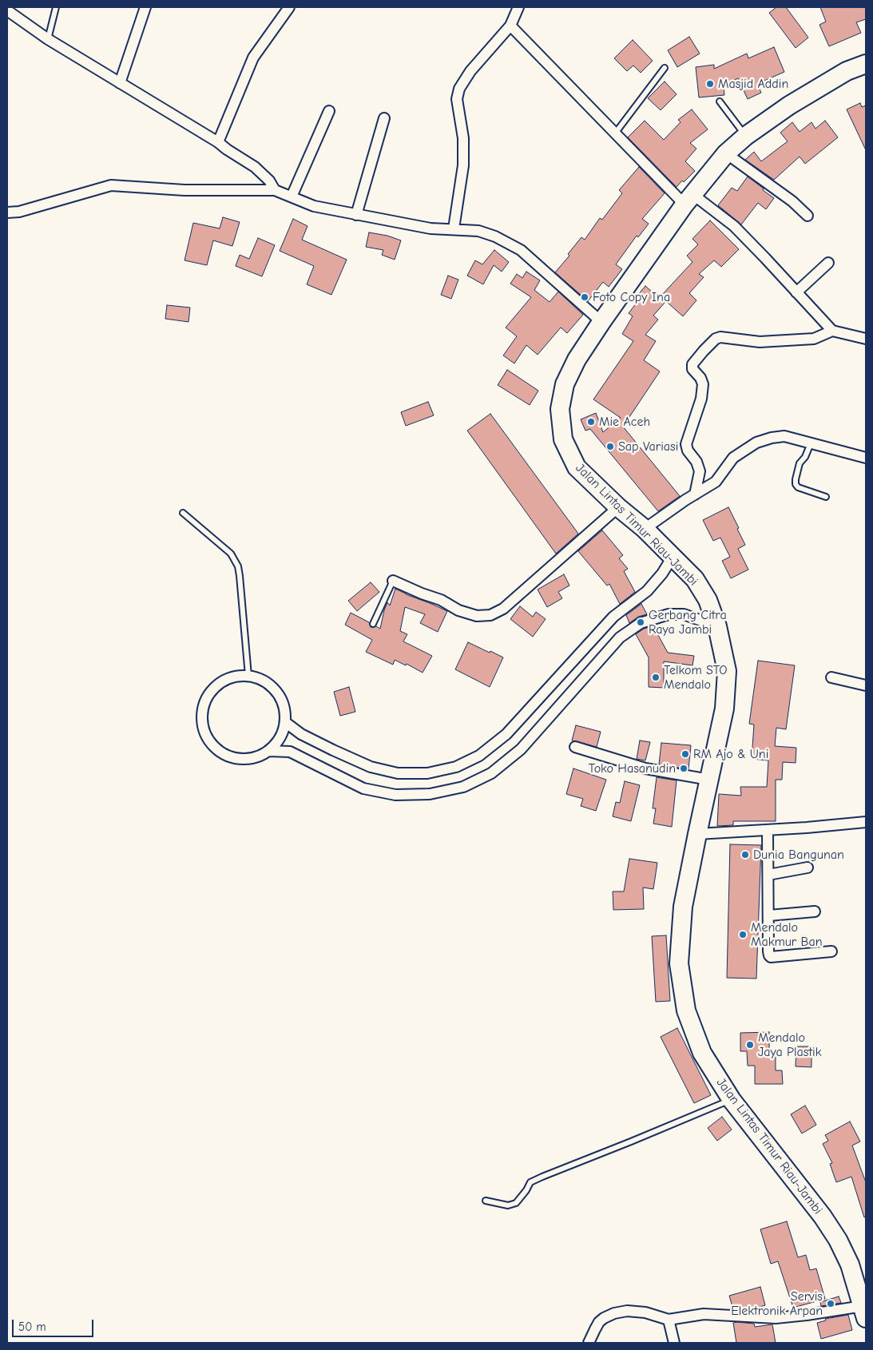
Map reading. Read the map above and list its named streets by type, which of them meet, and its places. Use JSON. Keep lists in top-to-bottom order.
{
  "streets": {
    "highway": ["Jalan Lintas Timur Riau-Jambi"]
  },
  "places": [
    "Masjid Addin",
    "Foto Copy Ina",
    "Mie Aceh",
    "Sap Variasi",
    "Gerbang Citra Raya Jambi",
    "Telkom STO Mendalo",
    "RM Ajo & Uni",
    "Toko Hasanudin",
    "Dunia Bangunan",
    "Mendalo Makmur Ban",
    "Mendalo Jaya Plastik",
    "Servis Elektronik Arpan"
  ],
  "scale_bar": "50 m"
}
